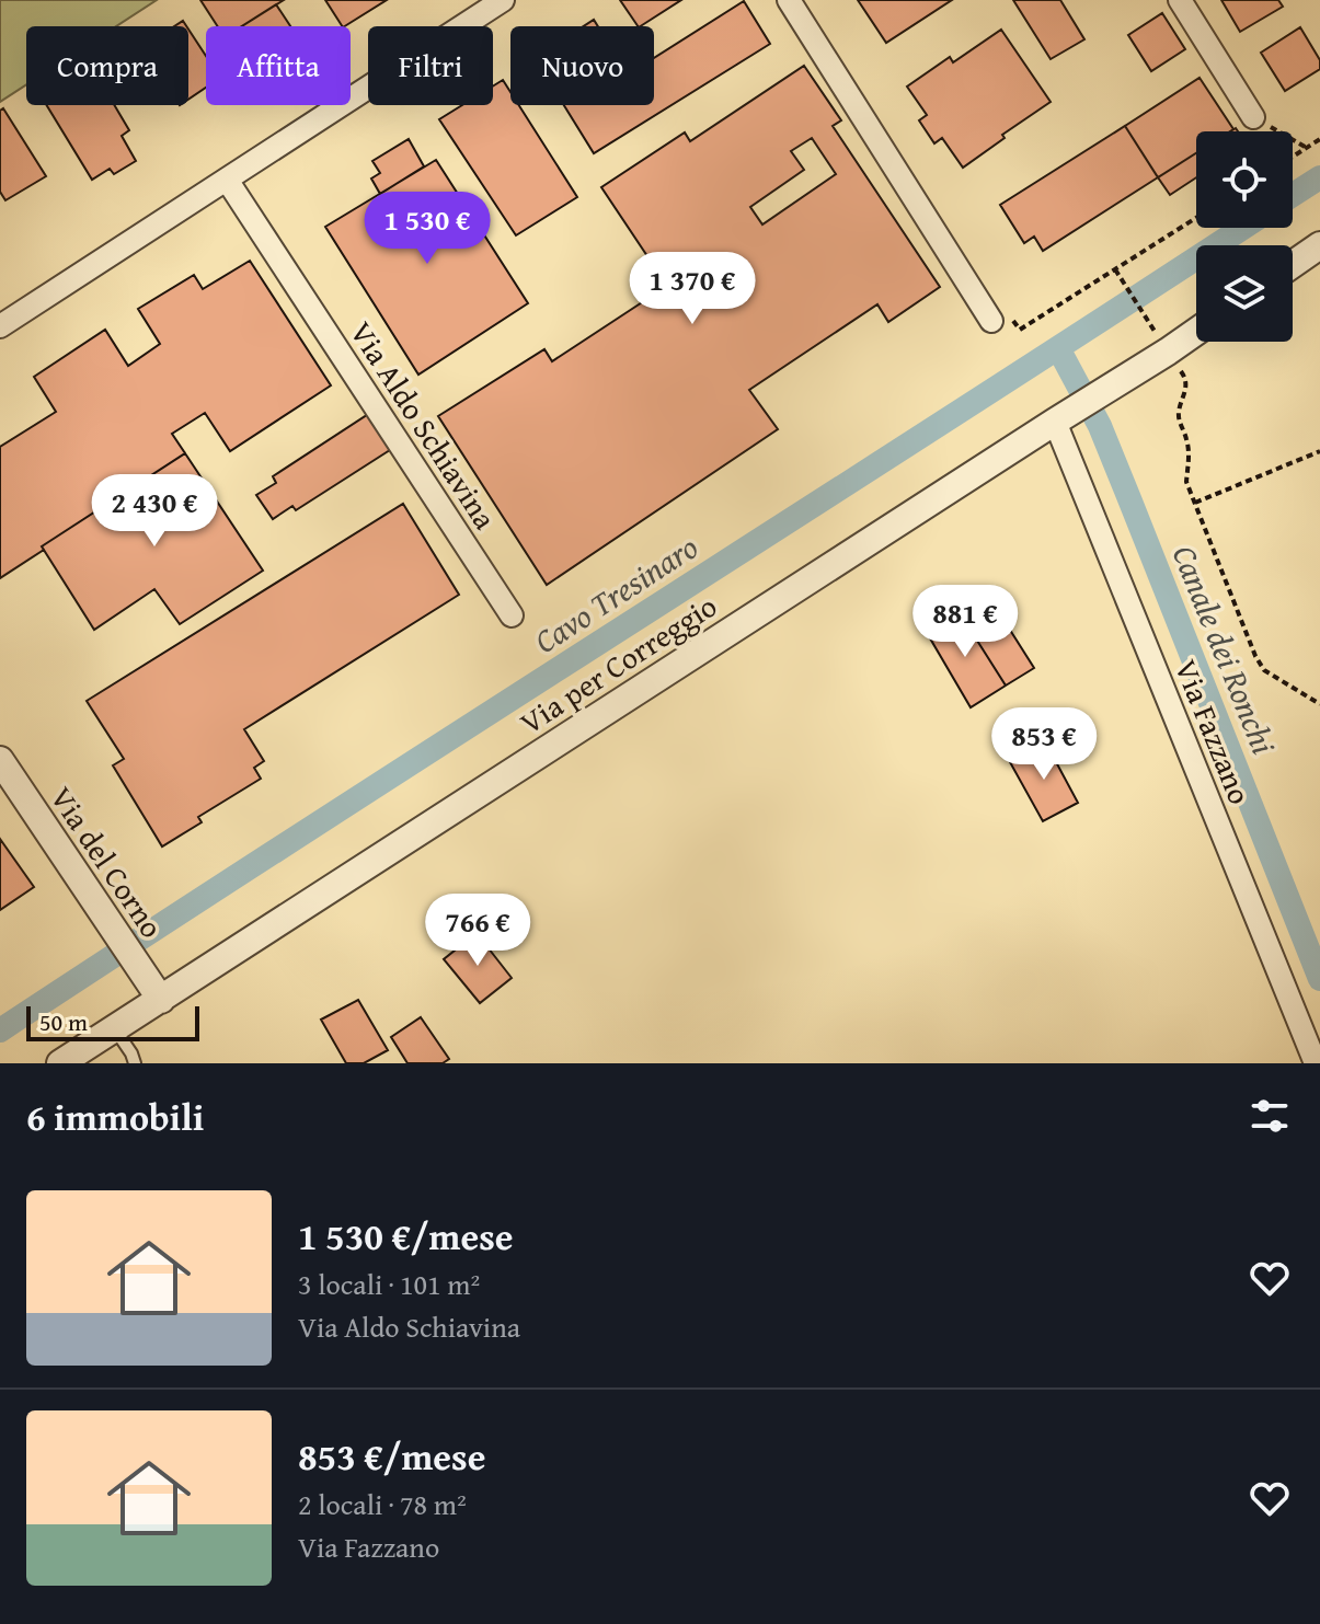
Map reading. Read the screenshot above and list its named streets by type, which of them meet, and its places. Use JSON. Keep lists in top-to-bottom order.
{
  "streets": {
    "street": [
      "Via Aldo Schiavina",
      "Via per Correggio",
      "Via Fazzano",
      "Via del Corno"
    ]
  },
  "crossings": [
    ["Via per Correggio", "Via Fazzano"],
    ["Via per Correggio", "Via del Corno"]
  ],
  "water": ["Cavo Tresinaro", "Canale dei Ronchi"],
  "scale_bar": "50 m",
  "page": {
    "chip": [
      "Compra",
      "Affitta",
      "Filtri",
      "Nuovo"
    ],
    "price": [
      "1 530 €",
      "1 370 €",
      "2 430 €",
      "881 €",
      "853 €",
      "766 €"
    ],
    "scale": "50 m",
    "heading": "6 immobili",
    "list": [
      {
        "name": "1 530 €/mese",
        "note": "3 locali · 101 m² · Via Aldo Schiavina"
      },
      {
        "name": "853 €/mese",
        "note": "2 locali · 78 m² · Via Fazzano"
      }
    ]
  }
}
